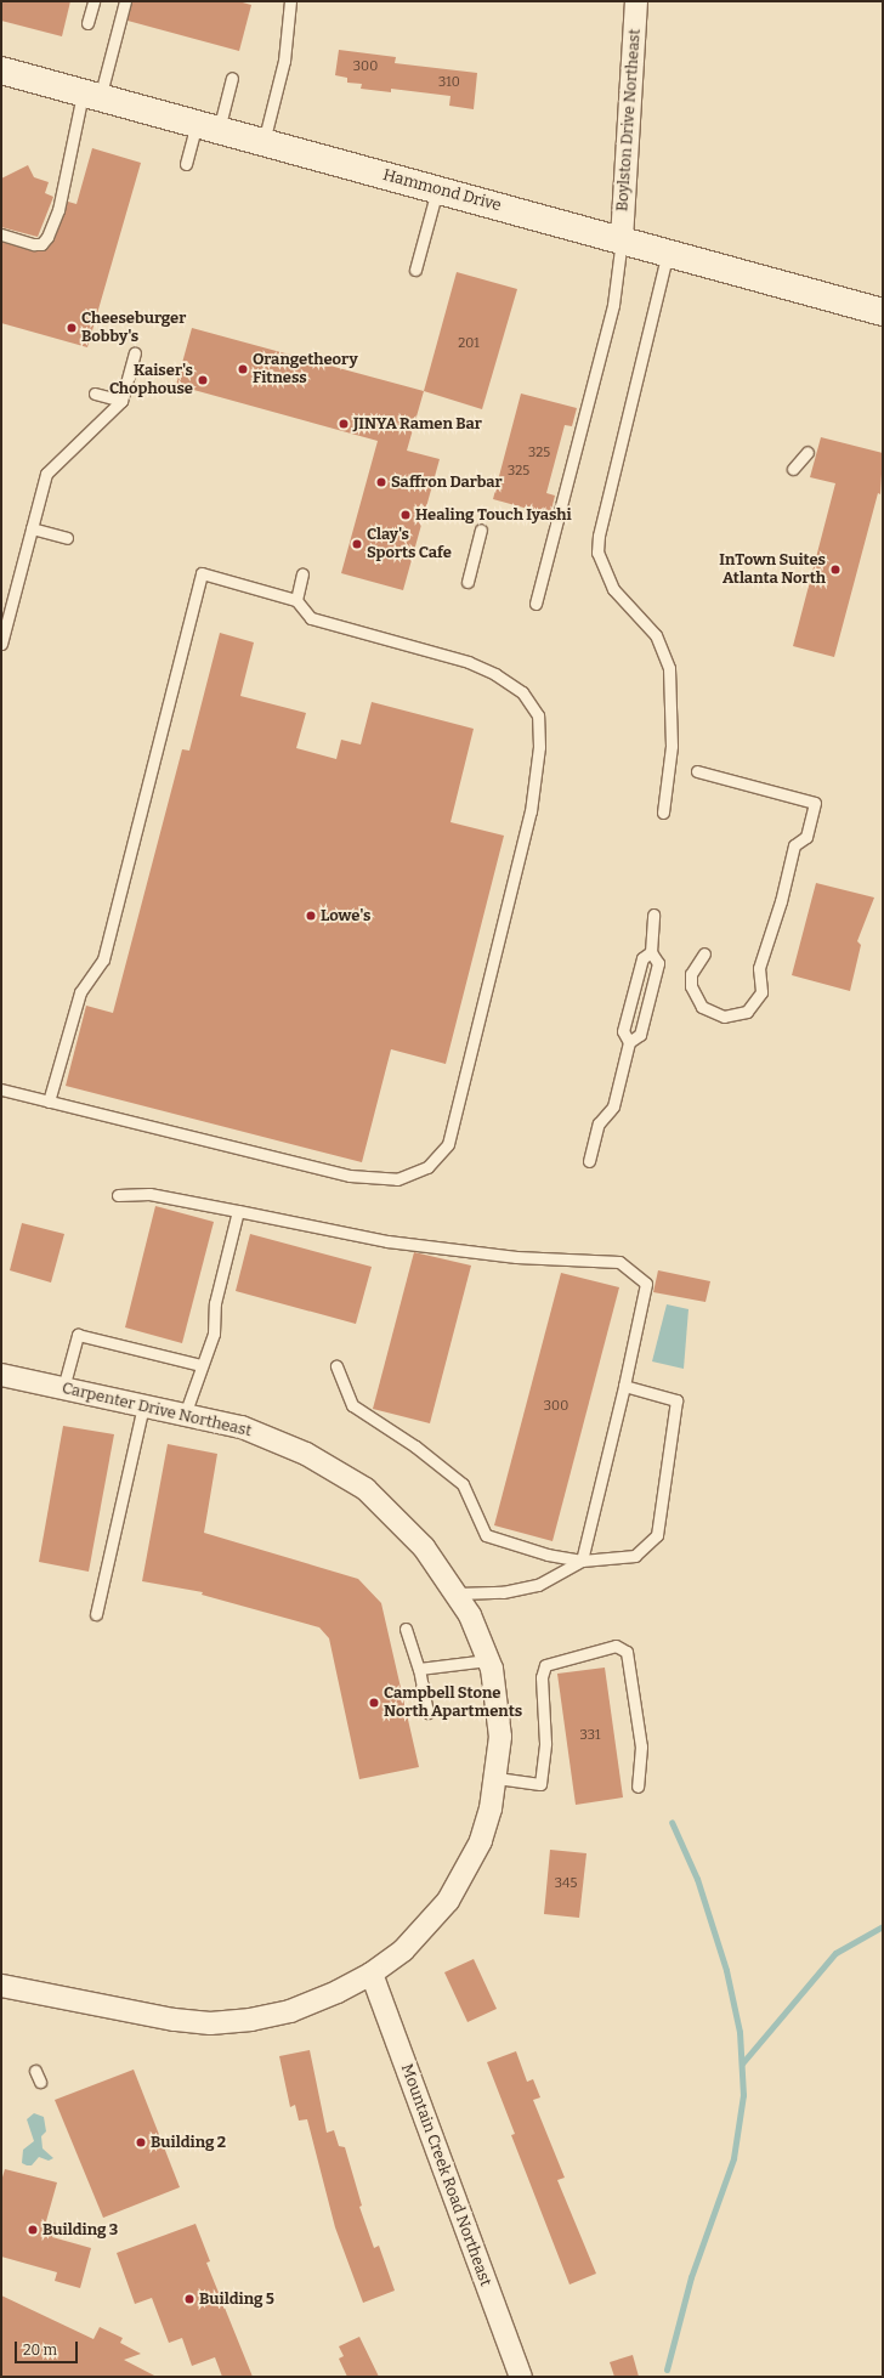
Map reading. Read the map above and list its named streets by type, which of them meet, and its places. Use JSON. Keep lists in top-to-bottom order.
{
  "streets": {
    "street": [
      "Boylston Drive Northeast",
      "Hammond Drive",
      "Carpenter Drive Northeast",
      "Mountain Creek Road Northeast"
    ]
  },
  "crossings": [
    ["Boylston Drive Northeast", "Hammond Drive"],
    ["Carpenter Drive Northeast", "Mountain Creek Road Northeast"]
  ],
  "places": [
    "Cheeseburger Bobby's",
    "Orangetheory Fitness",
    "Kaiser's Chophouse",
    "JINYA Ramen Bar",
    "Saffron Darbar",
    "Healing Touch Iyashi",
    "Clay's Sports Cafe",
    "InTown Suites Atlanta North",
    "Lowe's",
    "Campbell Stone North Apartments",
    "Building 2",
    "Building 3",
    "Building 5"
  ],
  "house_numbers": [
    "300",
    "310",
    "201",
    "325",
    "325",
    "300",
    "331",
    "345"
  ],
  "scale_bar": "20 m"
}
